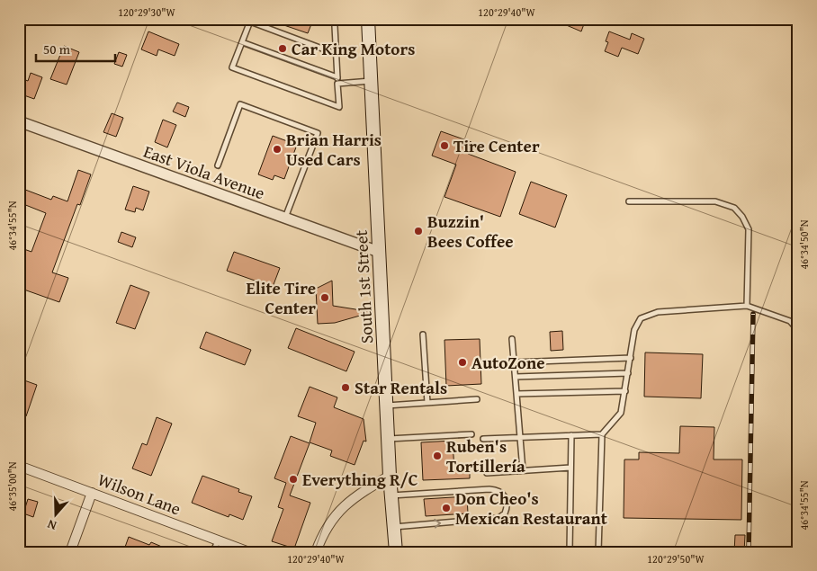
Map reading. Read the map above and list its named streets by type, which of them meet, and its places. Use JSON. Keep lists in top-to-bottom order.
{
  "streets": {
    "main road": ["South 1st Street"],
    "street": ["East Viola Avenue", "Wilson Lane"]
  },
  "crossings": [
    ["East Viola Avenue", "South 1st Street"]
  ],
  "places": [
    "Car King Motors",
    "Tire Center",
    "Brian Harris Used Cars",
    "Buzzin' Bees Coffee",
    "Elite Tire Center",
    "AutoZone",
    "Star Rentals",
    "Ruben's Tortillería",
    "Everything R/C",
    "Don Cheo's Mexican Restaurant"
  ],
  "scale_bar": "50 m",
  "north": "bottom",
  "coordinates": [
    "120°29'30\"W",
    "120°29'40\"W",
    "46°34'55\"N",
    "46°34'50\"N",
    "46°35'00\"N",
    "120°29'50\"W"
  ]
}
